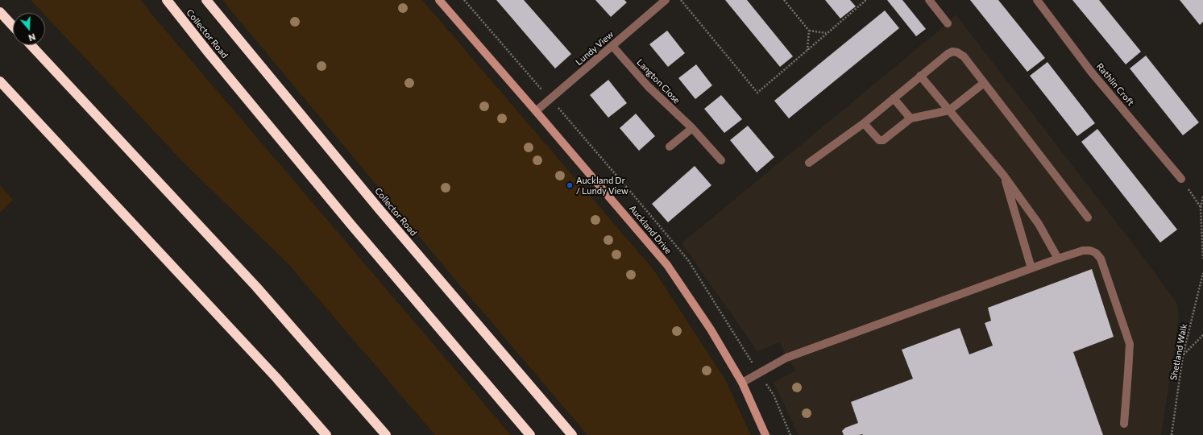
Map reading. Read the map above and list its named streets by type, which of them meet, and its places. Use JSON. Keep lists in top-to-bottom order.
{
  "streets": {
    "highway": ["Collector Road"],
    "street": [
      "Lundy View",
      "Langton Close",
      "Rathlin Croft",
      "Auckland Drive"
    ],
    "path": ["Shetland Walk"]
  },
  "crossings": [
    ["Lundy View", "Langton Close"],
    ["Lundy View", "Auckland Drive"]
  ],
  "places": ["Auckland Dr / Lundy View"],
  "north": "bottom"
}
